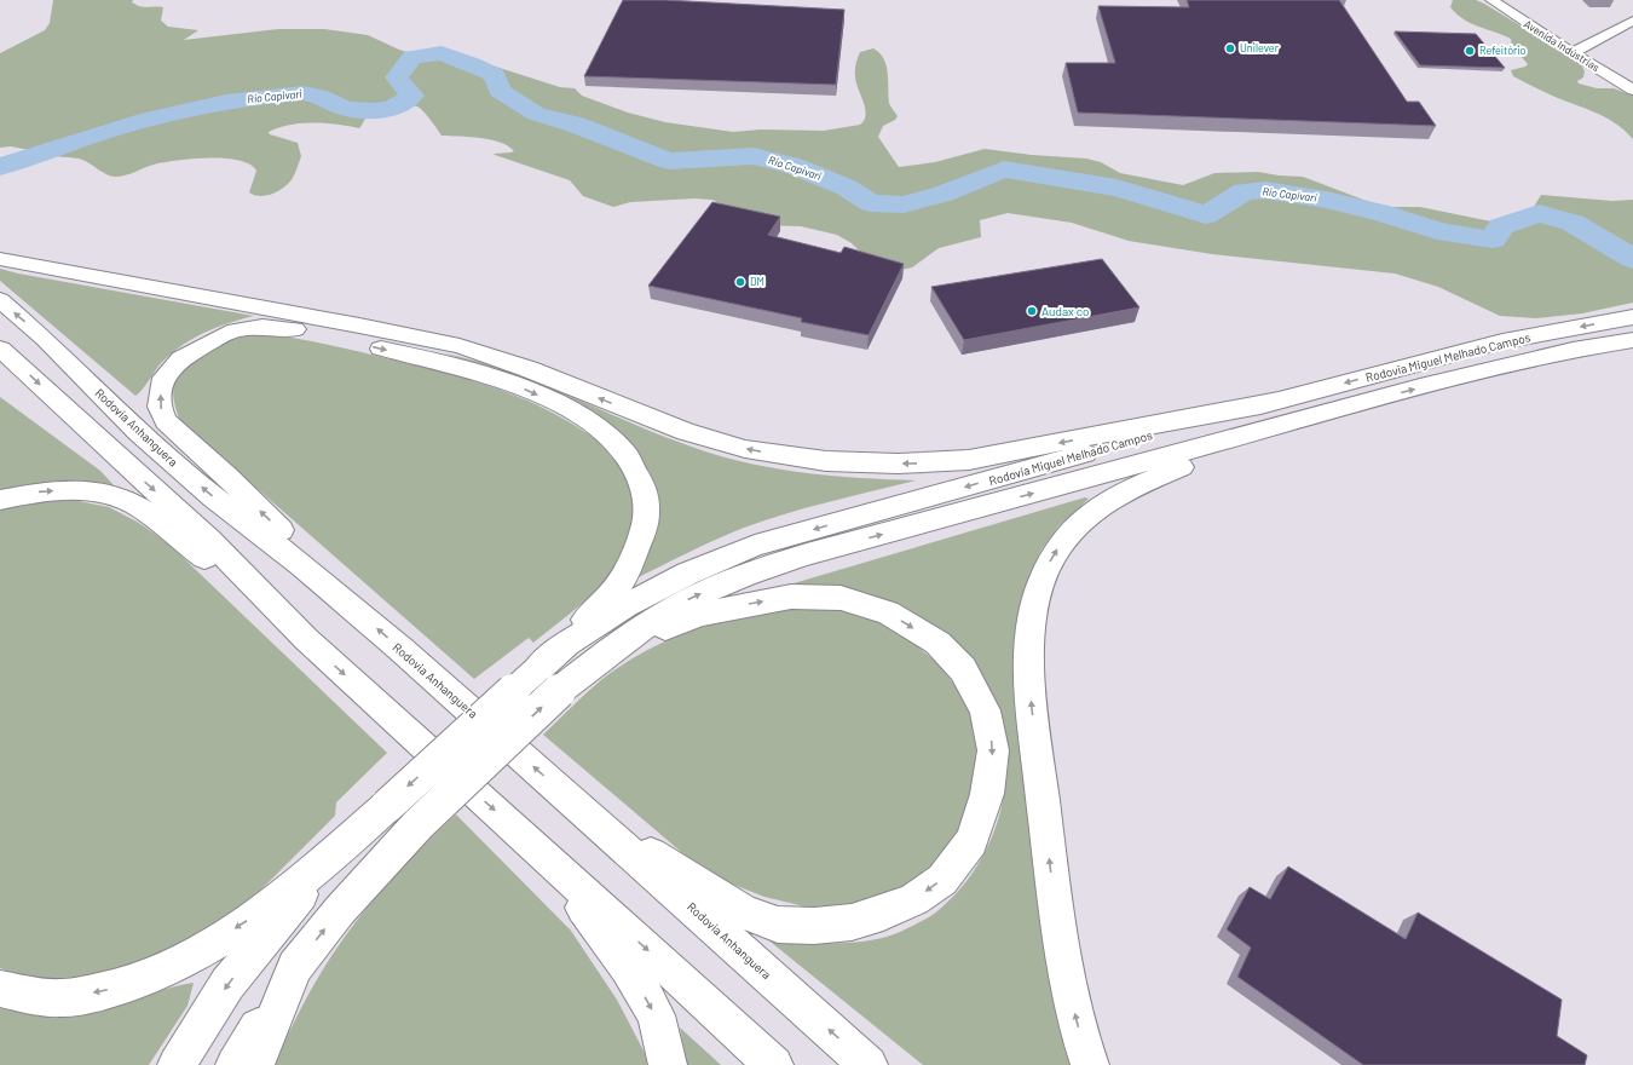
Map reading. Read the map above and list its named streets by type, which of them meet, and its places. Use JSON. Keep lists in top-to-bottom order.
{
  "streets": {
    "main road": ["Rodovia Miguel Melhado Campos", "Rodovia Anhanguera"],
    "street": ["Avenida Indústrias"]
  },
  "water": ["Rio Capivari"],
  "places": [
    "Unilever",
    "Refeitório",
    "DM",
    "Audax co"
  ]
}
